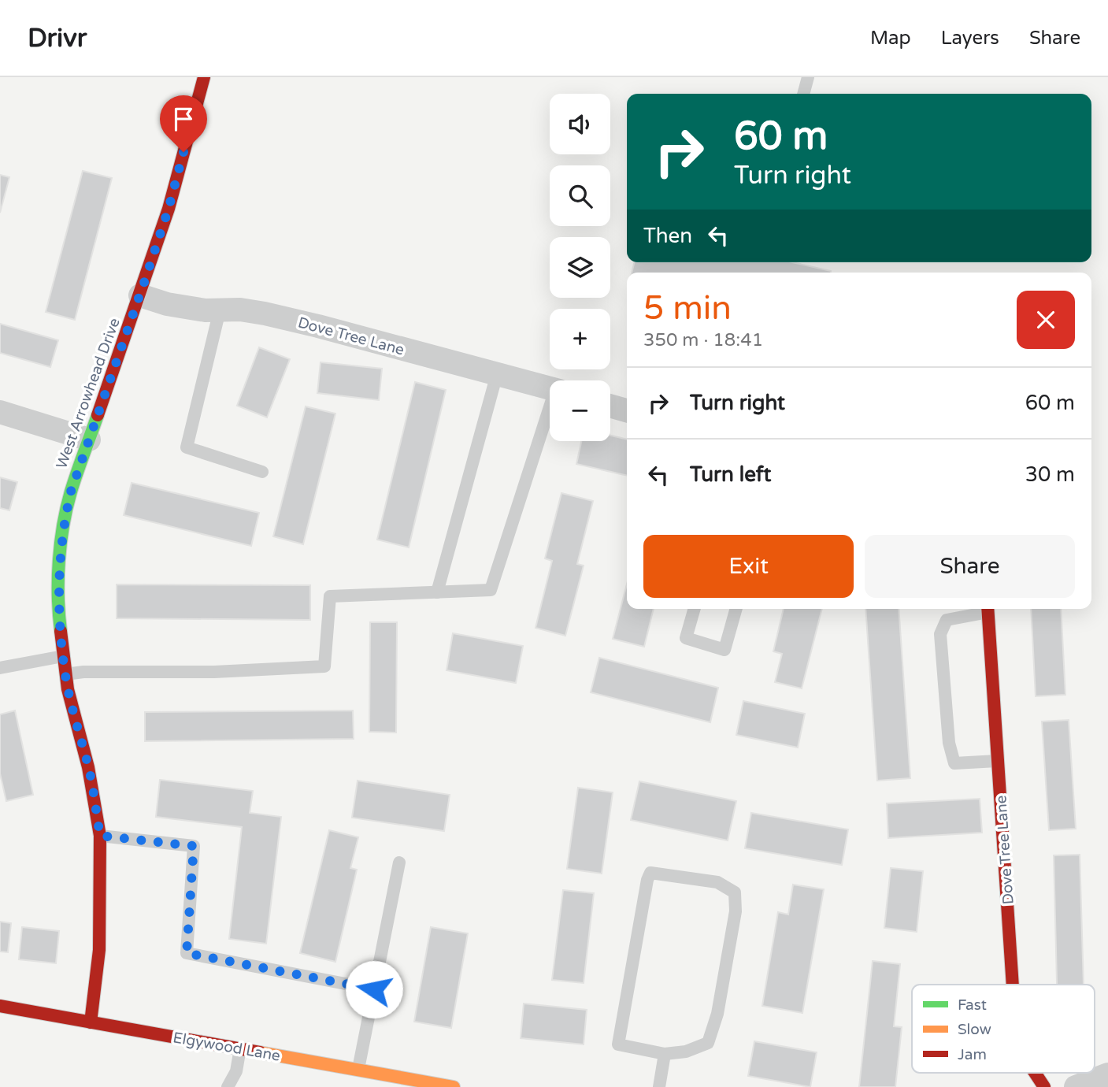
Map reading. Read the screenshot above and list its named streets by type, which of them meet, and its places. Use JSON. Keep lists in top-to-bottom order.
{
  "streets": {
    "street": ["Dove Tree Lane", "West Arrowhead Drive", "Elgywood Lane"]
  },
  "crossings": [
    ["Dove Tree Lane", "West Arrowhead Drive"],
    ["West Arrowhead Drive", "Elgywood Lane"]
  ],
  "legend": ["Fast", "Slow", "Jam"],
  "page": {
    "header": "Drivr",
    "nav": ["Map", "Layers", "Share"],
    "map_buttons": ["+", "−"],
    "turn": ["60 m", "Turn right"],
    "then": "Then",
    "heading": ["5 min", "350 m · 18:41"],
    "list": [
      {
        "name": "Turn right",
        "value": "60 m"
      },
      {
        "name": "Turn left",
        "value": "30 m"
      }
    ],
    "buttons": ["Exit", "Share"]
  }
}
